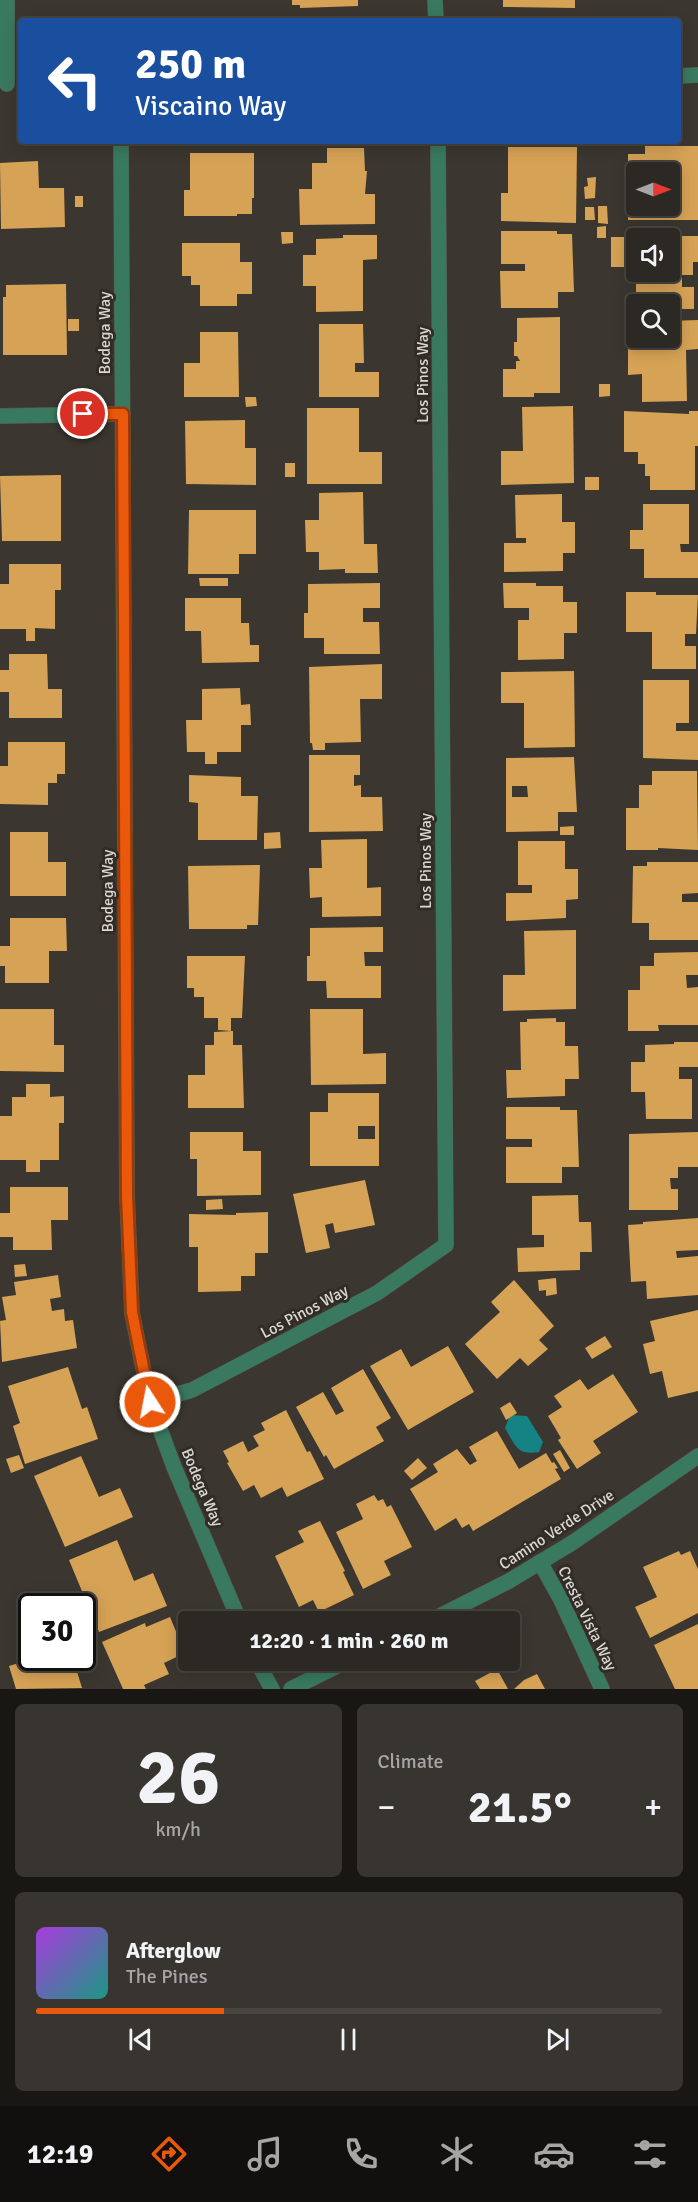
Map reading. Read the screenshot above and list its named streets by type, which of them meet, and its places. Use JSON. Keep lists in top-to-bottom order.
{
  "streets": {
    "street": [
      "Bodega Way",
      "Los Pinos Way",
      "Camino Verde Drive",
      "Cresta Vista Way"
    ]
  },
  "crossings": [
    ["Bodega Way", "Los Pinos Way"],
    ["Camino Verde Drive", "Cresta Vista Way"]
  ],
  "north": "right",
  "page": {
    "turn": ["250 m", "Viscaino Way"],
    "limit": "30",
    "trip": "12:20 · 1 min · 260 m",
    "tile": [
      ["26", "km/h"],
      "Climate"
    ],
    "heat": ["−", "21.5°", "+"],
    "song": ["Afterglow", "The Pines"],
    "tabs": "12:19"
  }
}
